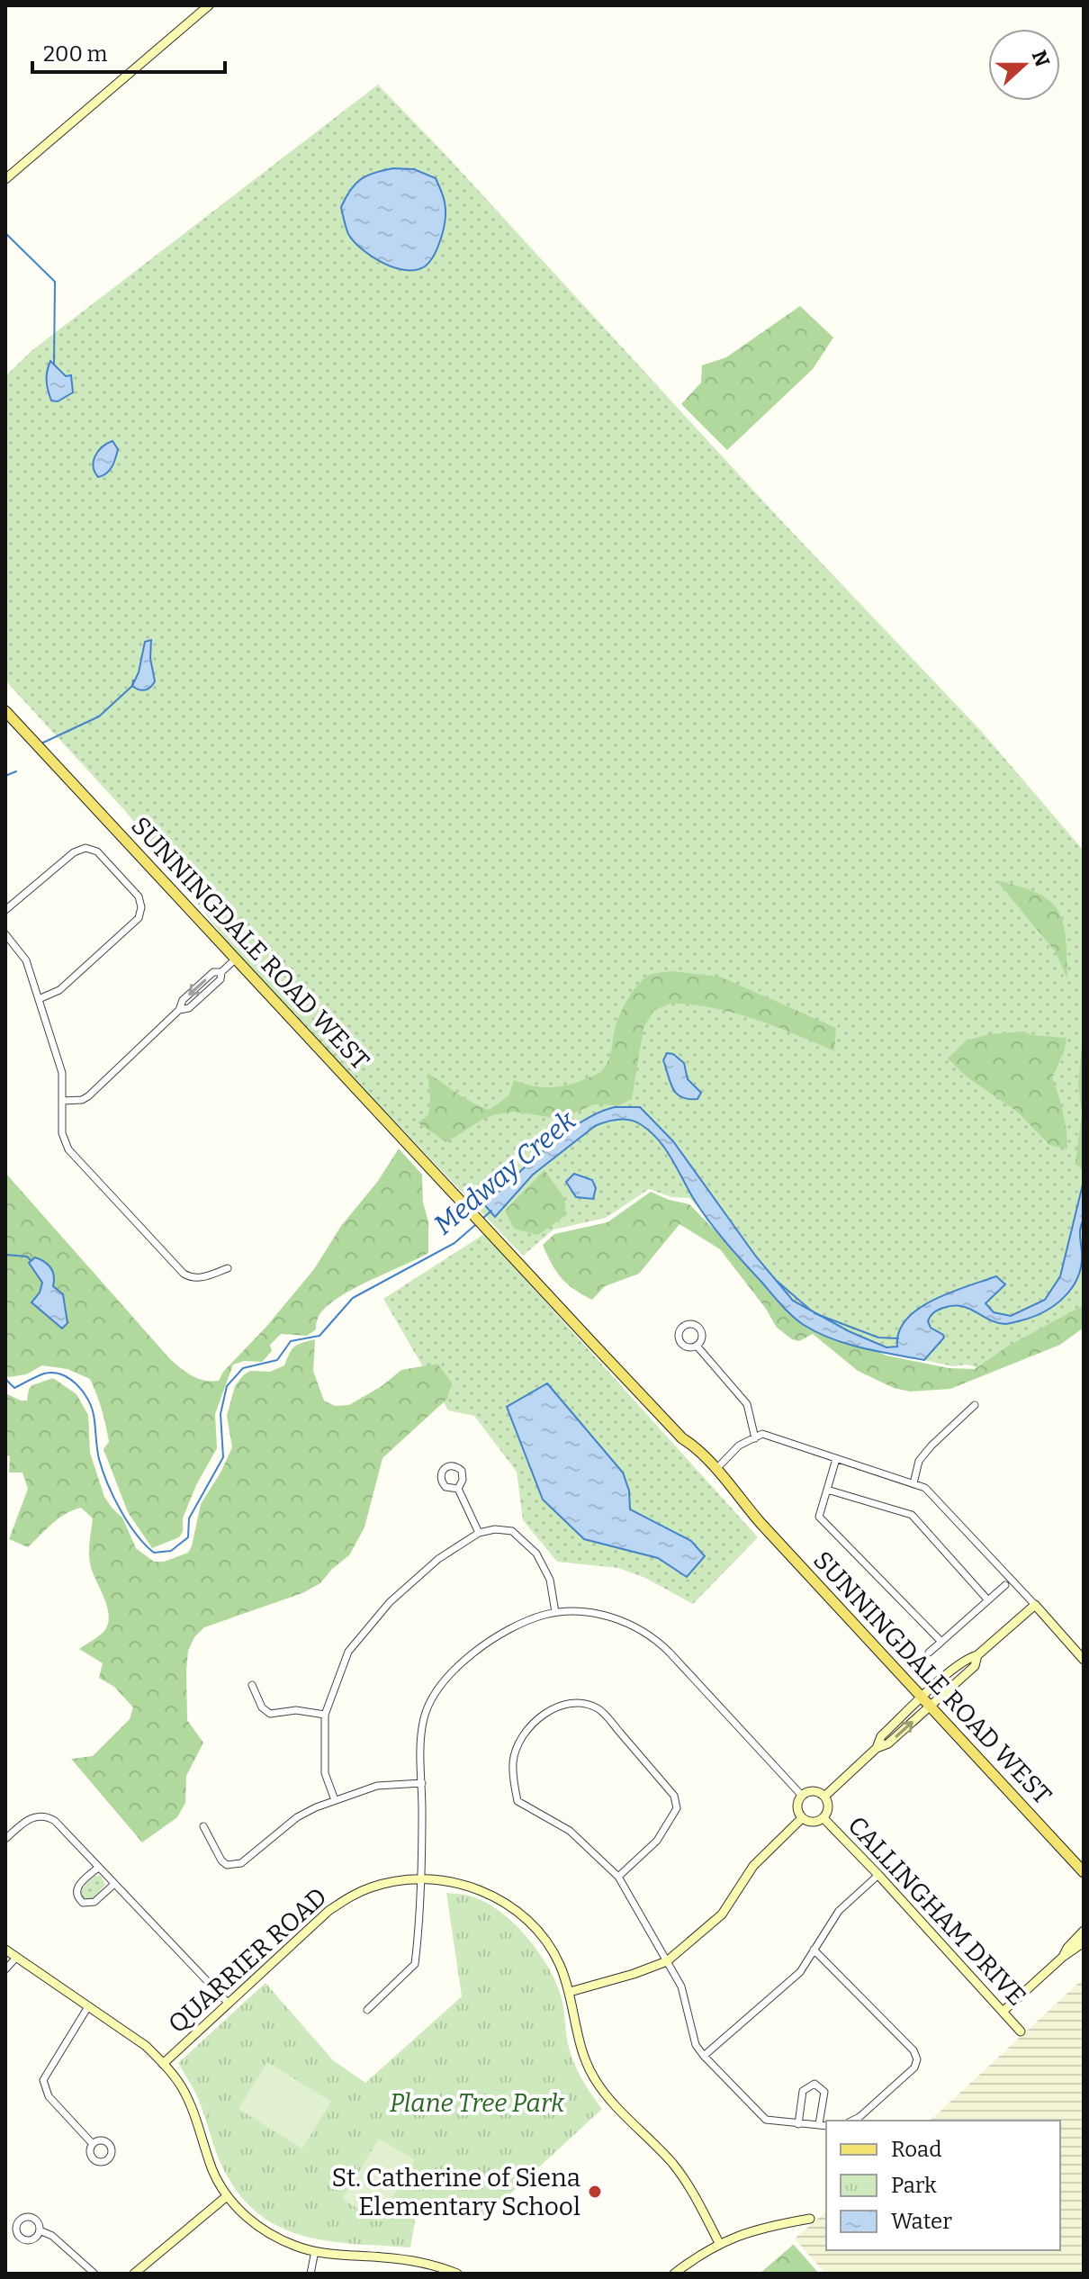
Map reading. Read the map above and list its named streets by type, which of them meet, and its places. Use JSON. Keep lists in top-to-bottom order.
{
  "streets": {
    "main road": ["SUNNINGDALE ROAD WEST"],
    "street": ["CALLINGHAM DRIVE", "QUARRIER ROAD"]
  },
  "water": ["Medway Creek"],
  "parks": ["Plane Tree Park"],
  "places": ["St. Catherine of Siena Elementary School"],
  "legend": ["Road", "Park", "Water"],
  "scale_bar": "200 m",
  "north": "right"
}
